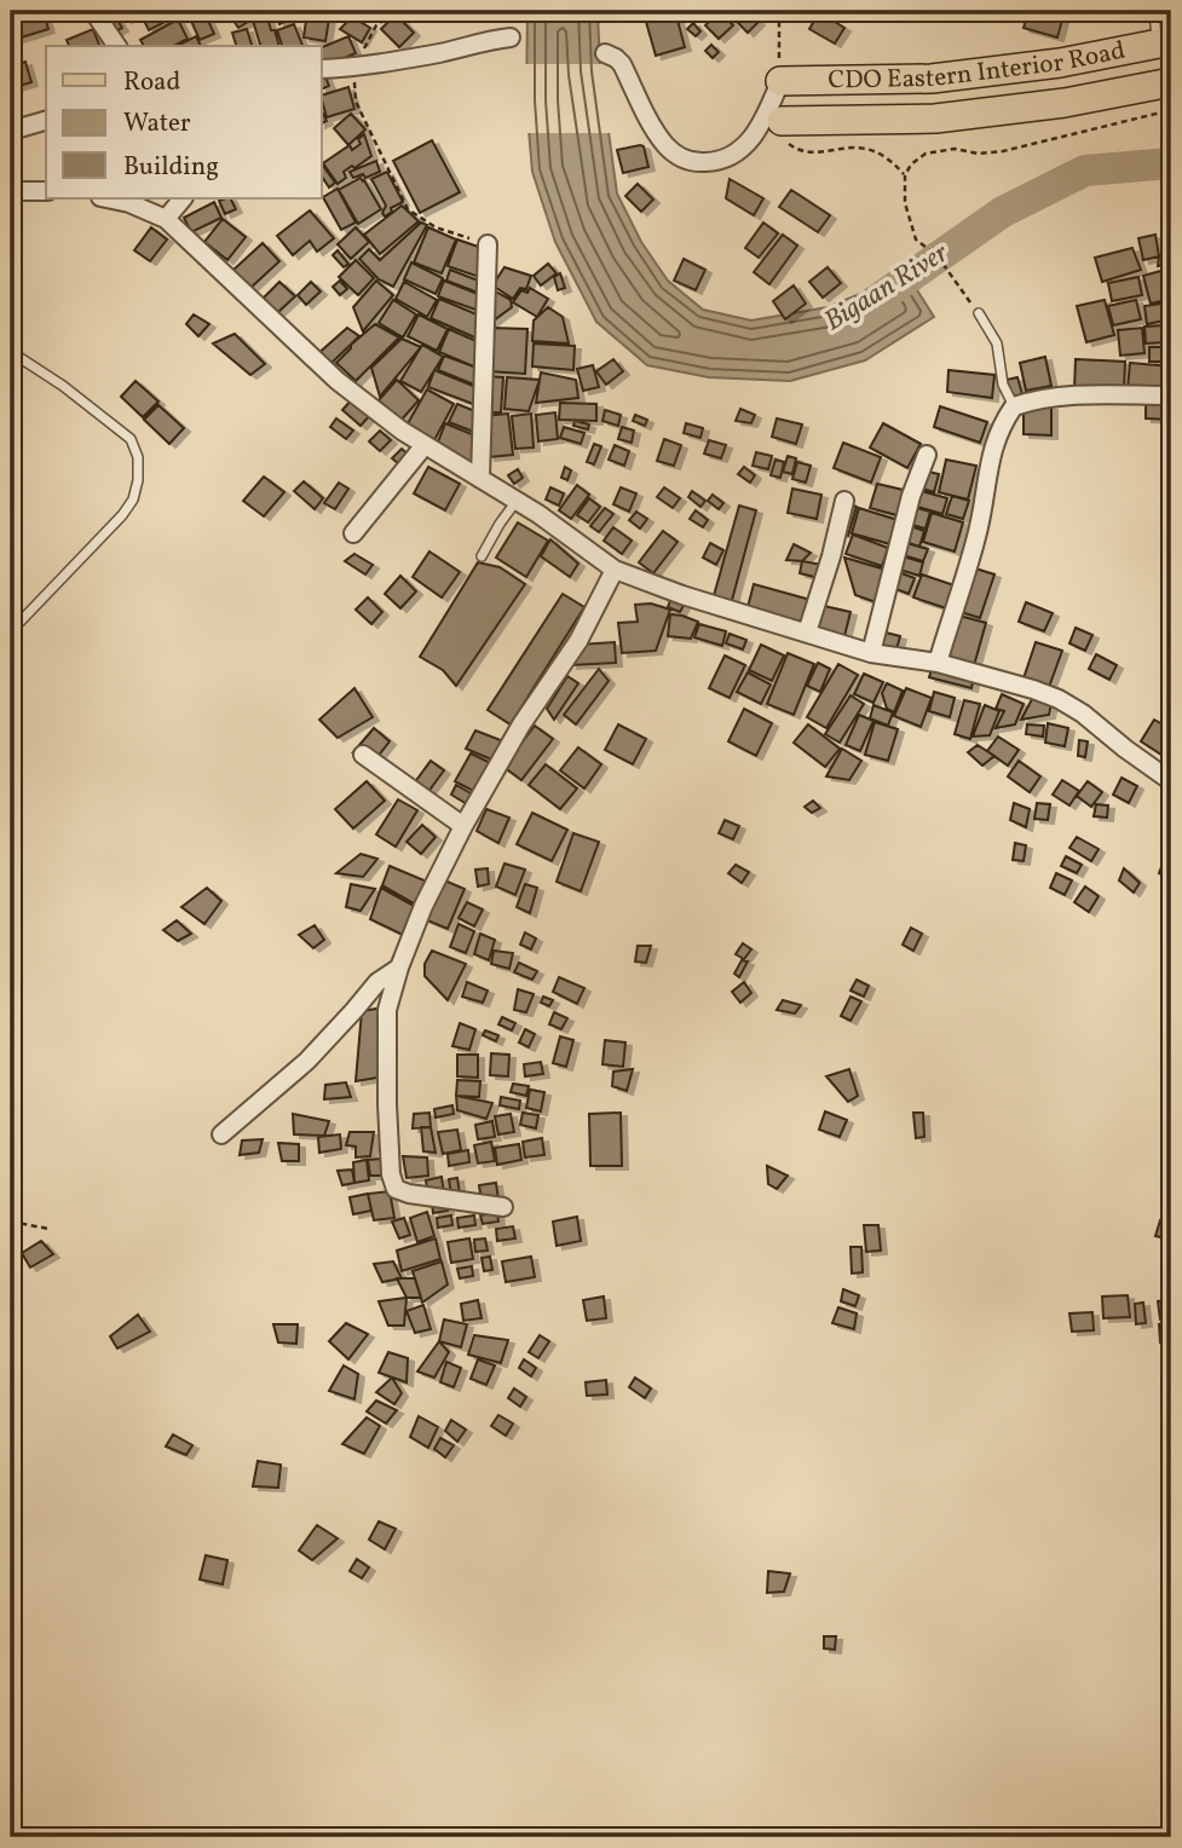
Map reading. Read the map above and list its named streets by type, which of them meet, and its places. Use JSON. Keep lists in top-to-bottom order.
{
  "streets": {
    "main road": ["CDO Eastern Interior Road"]
  },
  "water": ["Bigaan River"],
  "legend": ["Road", "Water", "Building"]
}
